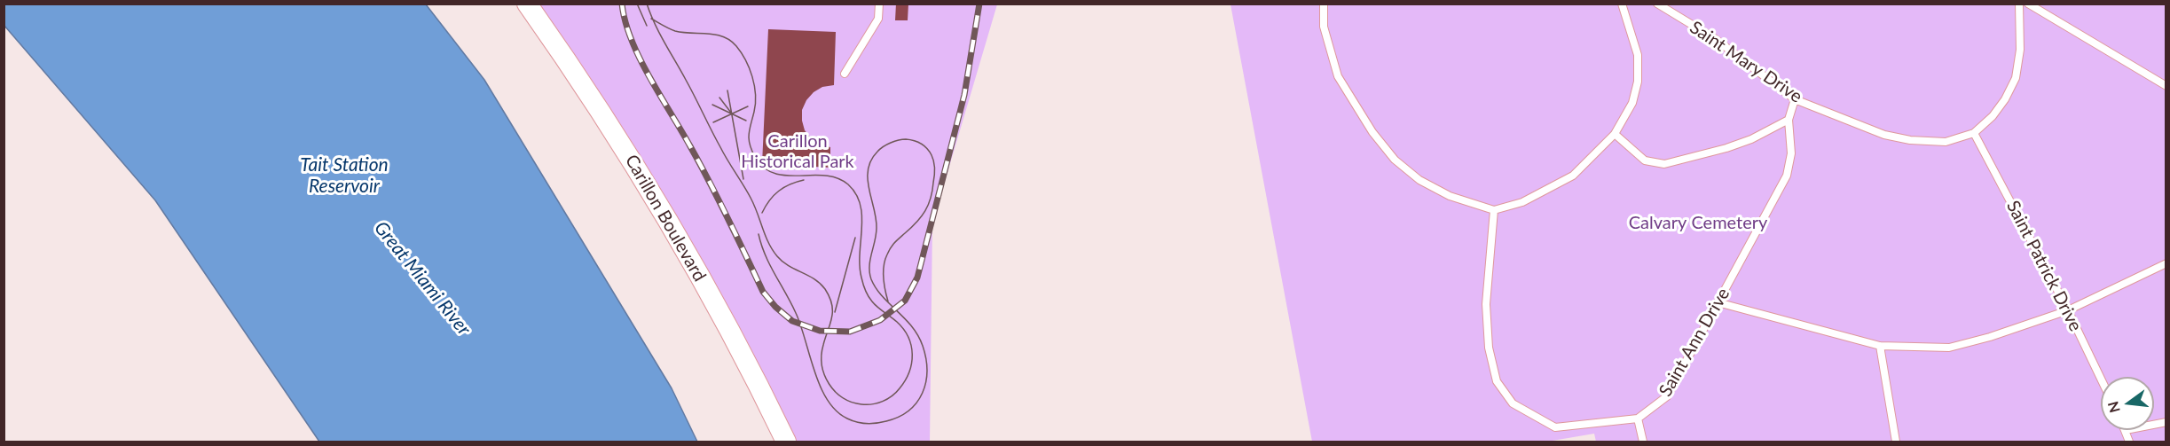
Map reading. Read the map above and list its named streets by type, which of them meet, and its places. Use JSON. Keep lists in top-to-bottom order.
{
  "streets": {
    "street": ["Carillon Boulevard"],
    "lane": ["Saint Mary Drive", "Saint Patrick Drive", "Saint Ann Drive"]
  },
  "crossings": [
    ["Saint Mary Drive", "Saint Patrick Drive"],
    ["Saint Mary Drive", "Saint Ann Drive"]
  ],
  "water": ["Tait Station Reservoir", "Great Miami River"],
  "parks": ["Carillon Historical Park", "Calvary Cemetery"],
  "north": "left"
}
